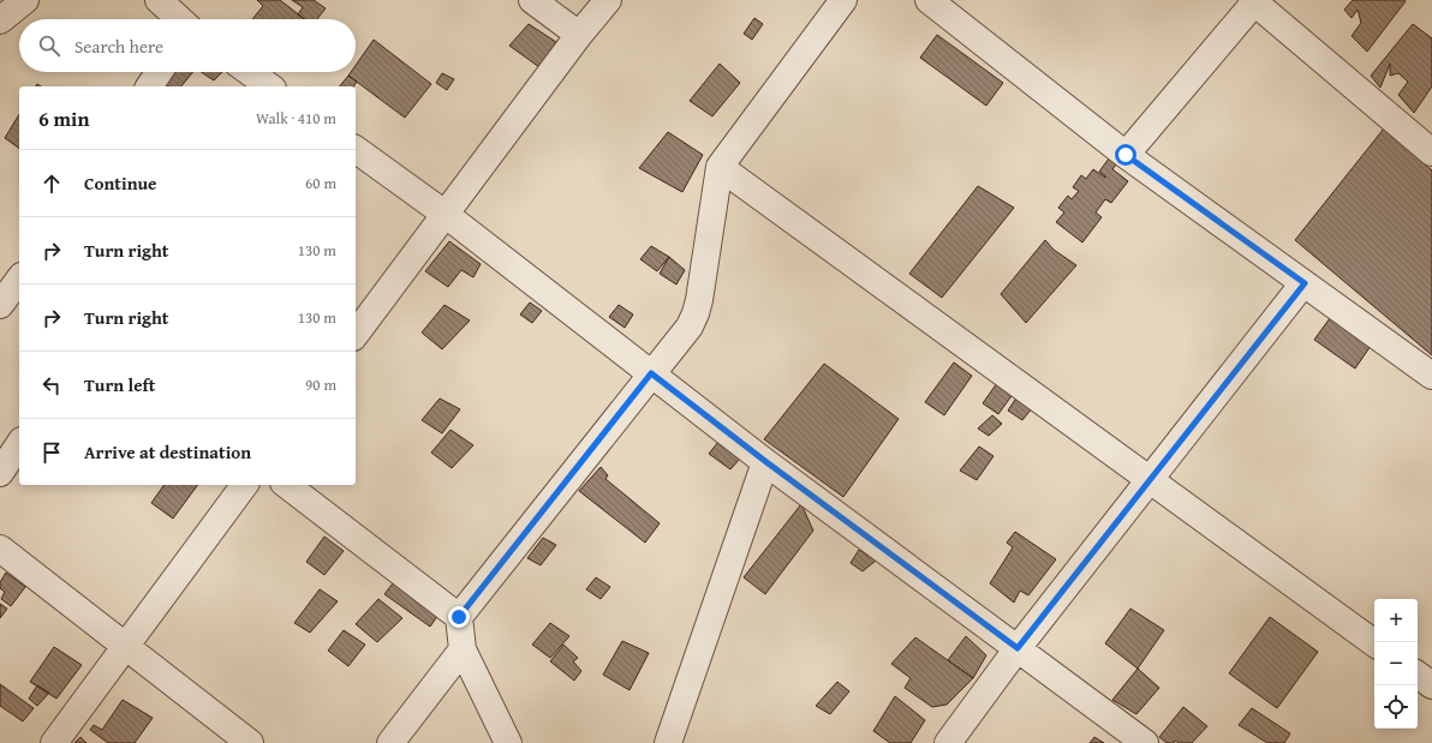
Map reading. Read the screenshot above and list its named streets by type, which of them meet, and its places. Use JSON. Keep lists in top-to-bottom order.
{
  "page": {
    "search": "Search here",
    "heading": ["6 min", "Walk · 410 m"],
    "list": [
      ["Continue", "60 m"],
      ["Turn right", "130 m"],
      ["Turn right", "130 m"],
      ["Turn left", "90 m"],
      "Arrive at destination"
    ],
    "map_buttons": ["+", "−"]
  }
}
